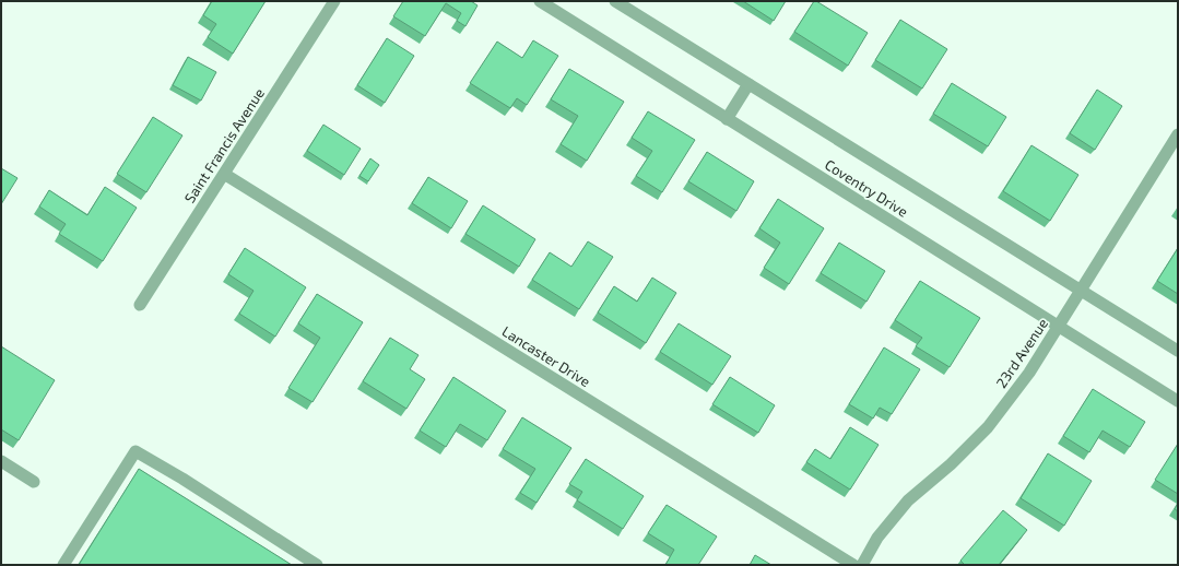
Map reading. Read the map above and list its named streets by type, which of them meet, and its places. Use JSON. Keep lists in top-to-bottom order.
{
  "streets": {
    "street": [
      "Saint Francis Avenue",
      "Coventry Drive",
      "23rd Avenue",
      "Lancaster Drive"
    ]
  },
  "crossings": [
    ["Saint Francis Avenue", "Lancaster Drive"],
    ["Coventry Drive", "23rd Avenue"]
  ]
}
